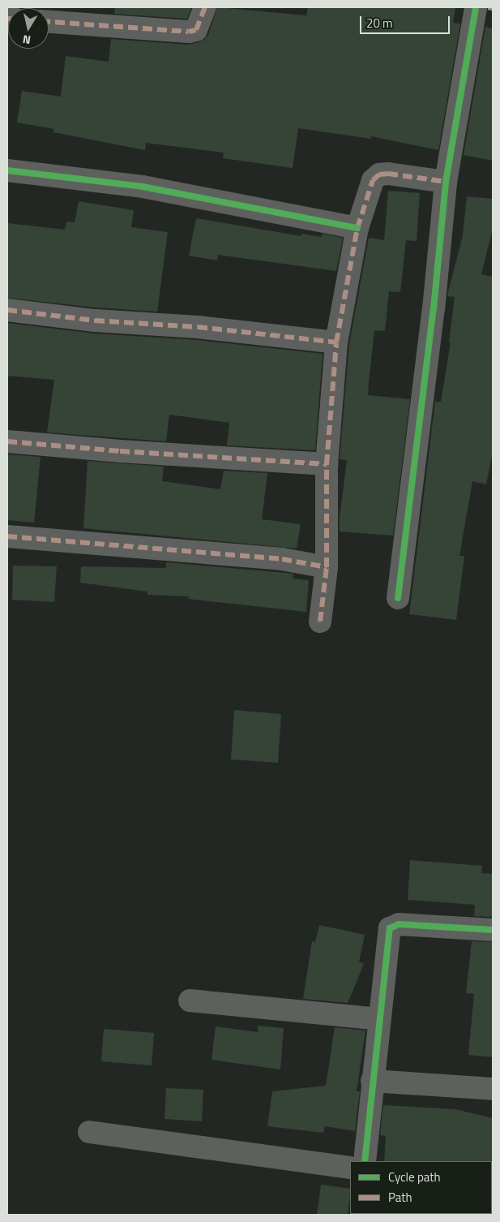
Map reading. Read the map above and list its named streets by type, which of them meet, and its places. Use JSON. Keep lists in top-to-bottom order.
{
  "legend": ["Cycle path", "Path"],
  "scale_bar": "20 m",
  "north": "bottom"
}
